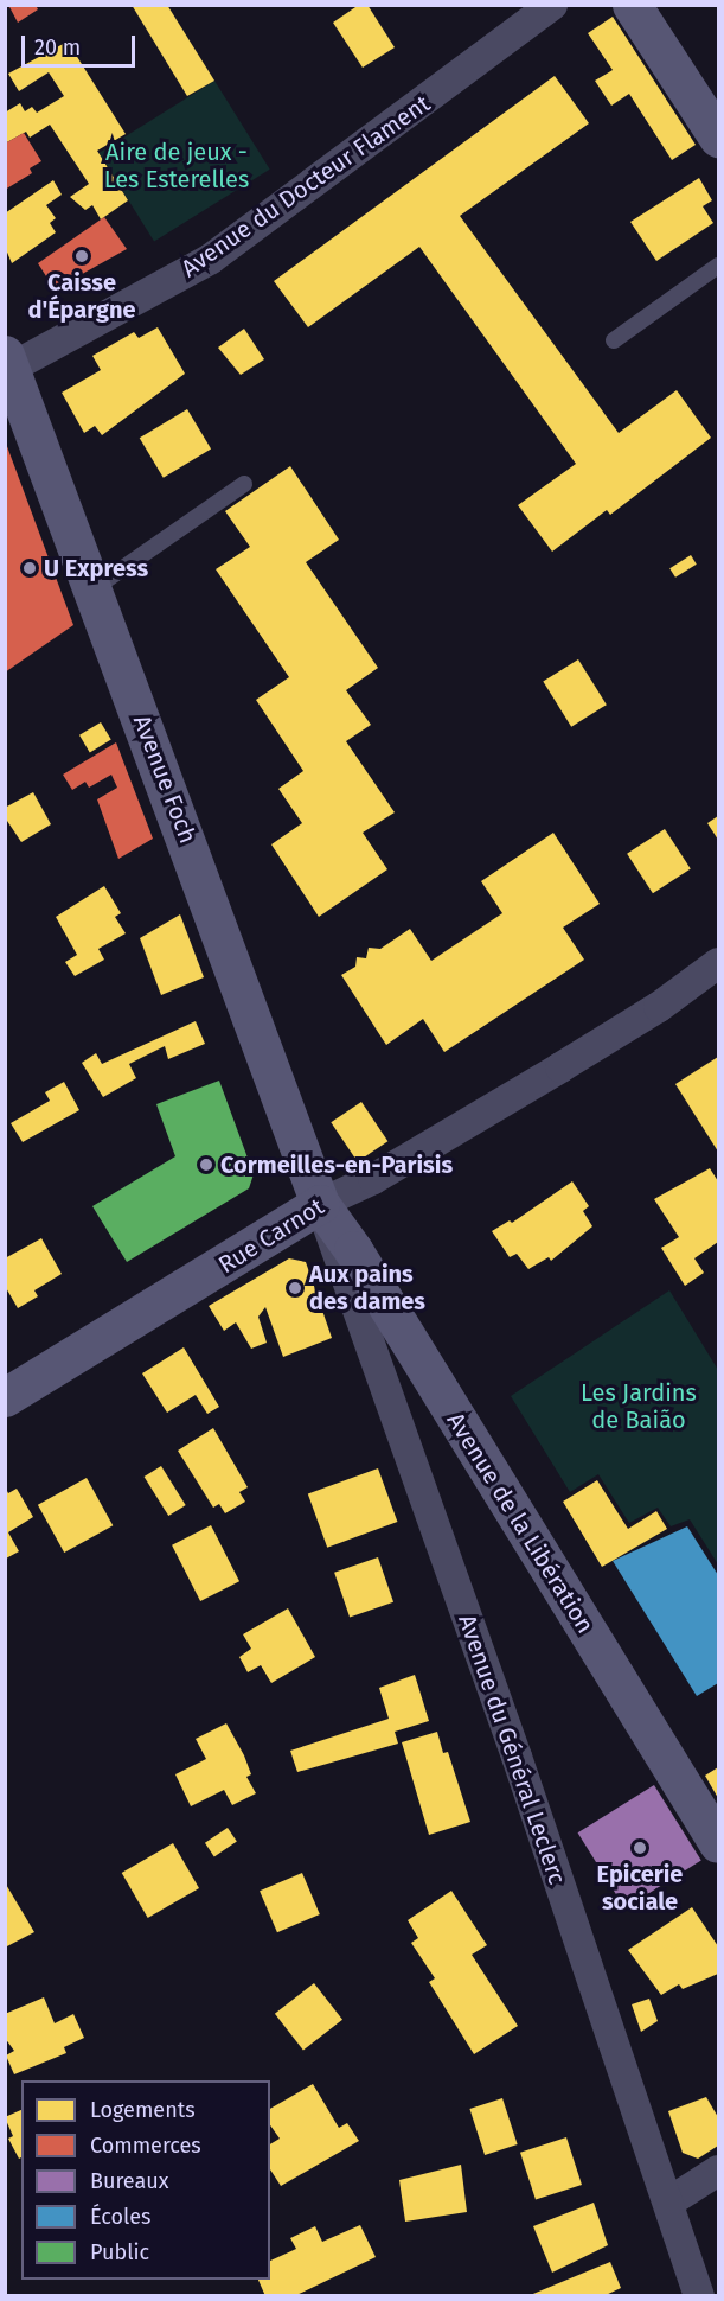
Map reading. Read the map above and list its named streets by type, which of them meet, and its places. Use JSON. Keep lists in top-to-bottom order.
{
  "streets": {
    "street": [
      "Avenue du Docteur Flament",
      "Avenue Foch",
      "Rue Carnot",
      "Avenue de la Libération",
      "Avenue du Général Leclerc"
    ]
  },
  "crossings": [
    ["Avenue du Docteur Flament", "Avenue Foch"],
    ["Avenue Foch", "Rue Carnot"],
    ["Avenue Foch", "Avenue de la Libération"],
    ["Avenue Foch", "Avenue du Général Leclerc"],
    ["Rue Carnot", "Avenue de la Libération"],
    ["Rue Carnot", "Avenue du Général Leclerc"],
    ["Avenue de la Libération", "Avenue du Général Leclerc"]
  ],
  "parks": ["Aire de jeux - Les Esterelles", "Les Jardins de Baião"],
  "places": [
    "Caisse d'Épargne",
    "U Express",
    "Cormeilles-en-Parisis",
    "Aux pains des dames",
    "Epicerie sociale"
  ],
  "legend": [
    "Logements",
    "Commerces",
    "Bureaux",
    "Écoles",
    "Public"
  ],
  "scale_bar": "20 m"
}
